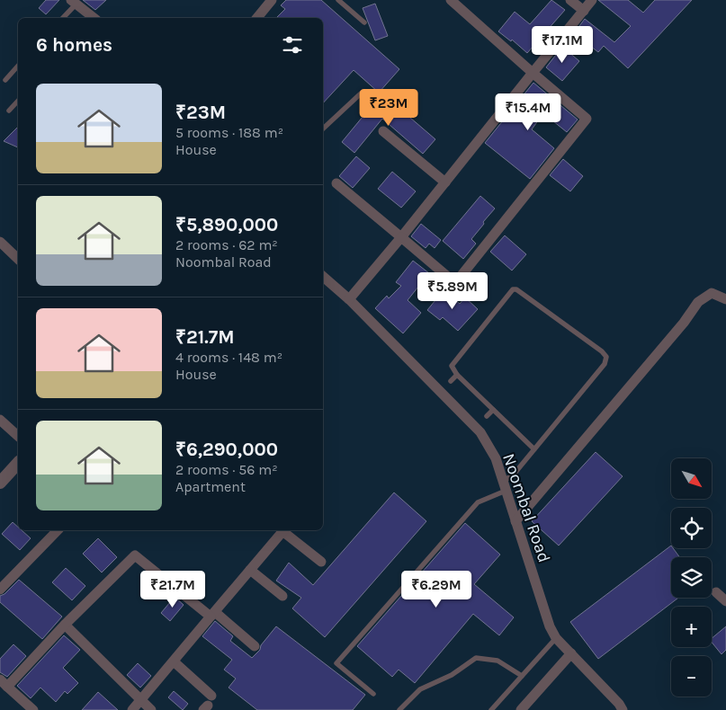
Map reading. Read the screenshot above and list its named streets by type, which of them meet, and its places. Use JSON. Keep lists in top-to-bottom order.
{
  "streets": {
    "street": ["Noombal Road"]
  },
  "north": "bottom right",
  "page": {
    "heading": "6 homes",
    "price": [
      "₹17.1M",
      "₹23M",
      "₹15.4M",
      "₹5.89M",
      "₹21.7M",
      "₹6.29M"
    ],
    "list": [
      {
        "name": "₹23M",
        "note": "5 rooms · 188 m² · House"
      },
      {
        "name": "₹5,890,000",
        "note": "2 rooms · 62 m² · Noombal Road"
      },
      {
        "name": "₹21.7M",
        "note": "4 rooms · 148 m² · House"
      },
      {
        "name": "₹6,290,000",
        "note": "2 rooms · 56 m² · Apartment"
      }
    ],
    "map_buttons": ["+", "−"]
  }
}
